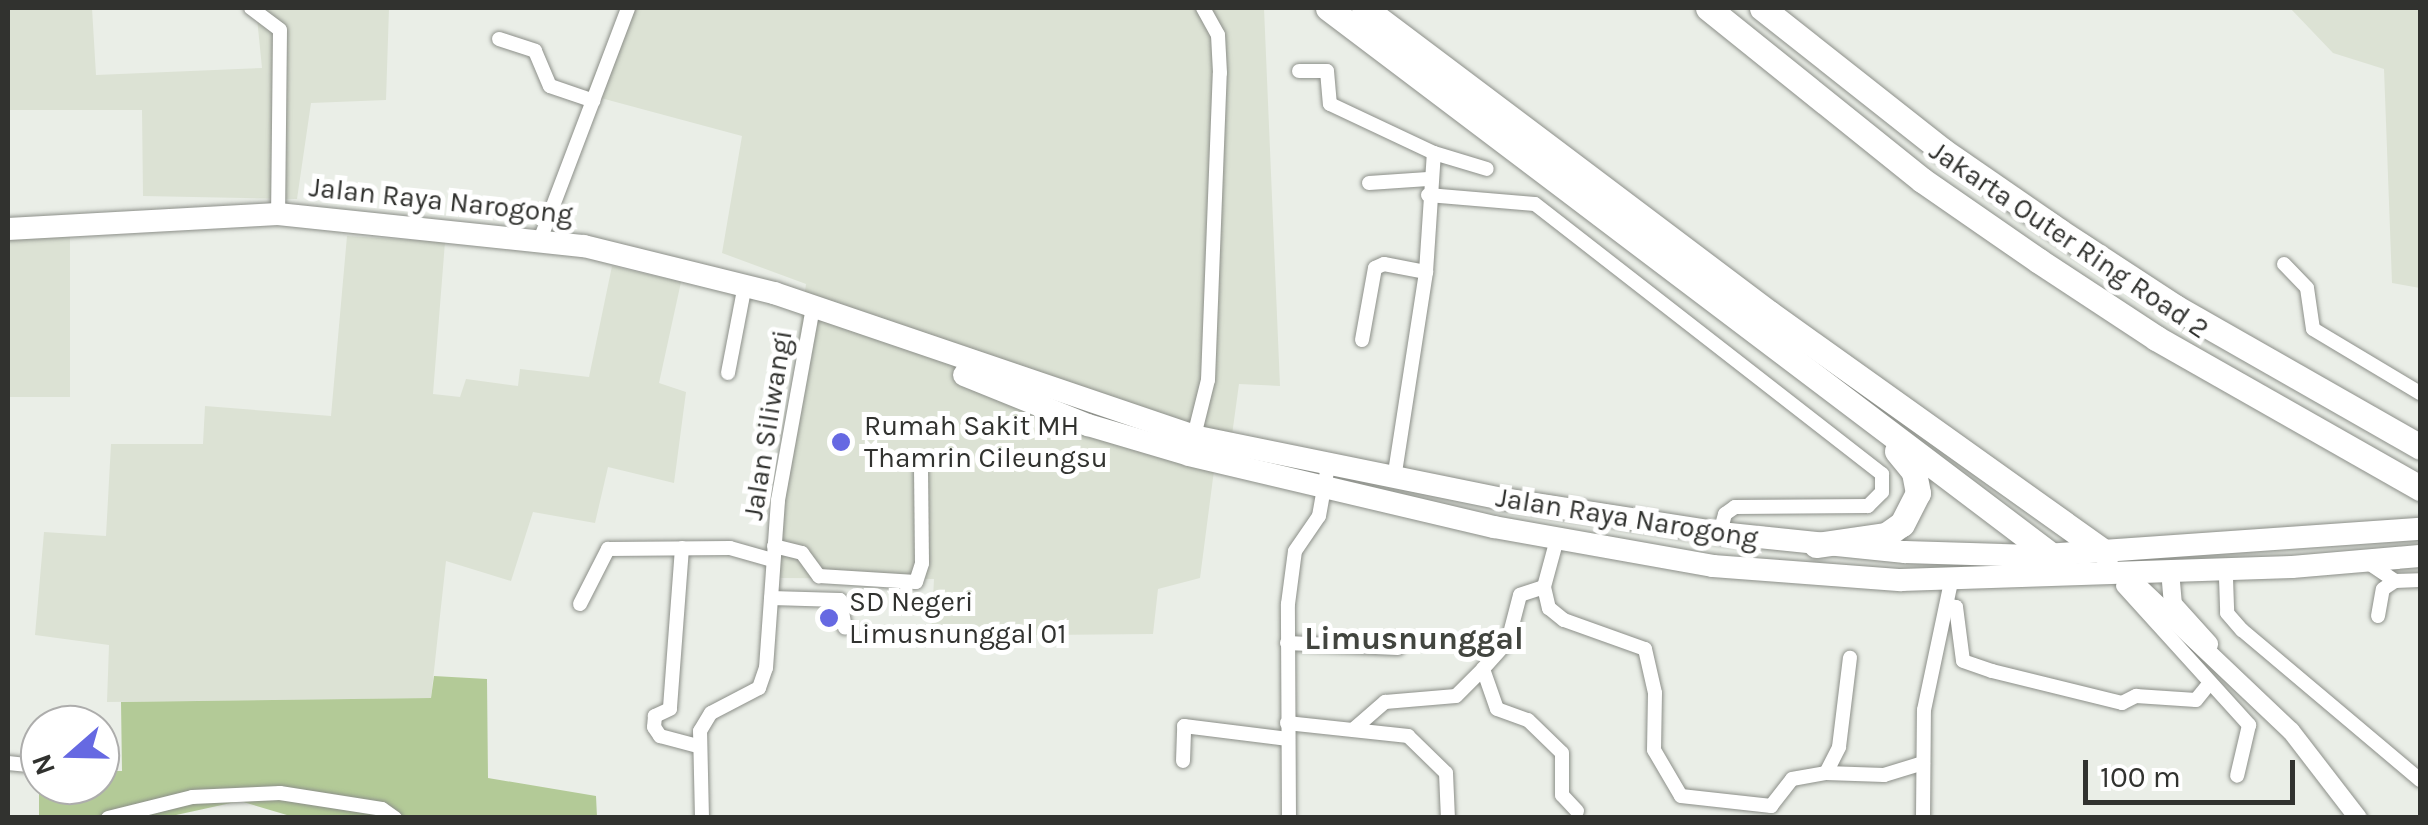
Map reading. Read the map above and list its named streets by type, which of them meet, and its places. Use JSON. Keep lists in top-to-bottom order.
{
  "streets": {
    "highway": ["Jakarta Outer Ring Road 2"],
    "main road": ["Jalan Raya Narogong"],
    "street": ["Jalan Siliwangi"]
  },
  "crossings": [
    ["Jalan Raya Narogong", "Jalan Siliwangi"]
  ],
  "districts": ["Limusnunggal"],
  "places": ["Rumah Sakit MH Thamrin Cileungsu", "SD Negeri Limusnunggal 01"],
  "scale_bar": "100 m",
  "north": "left"
}
